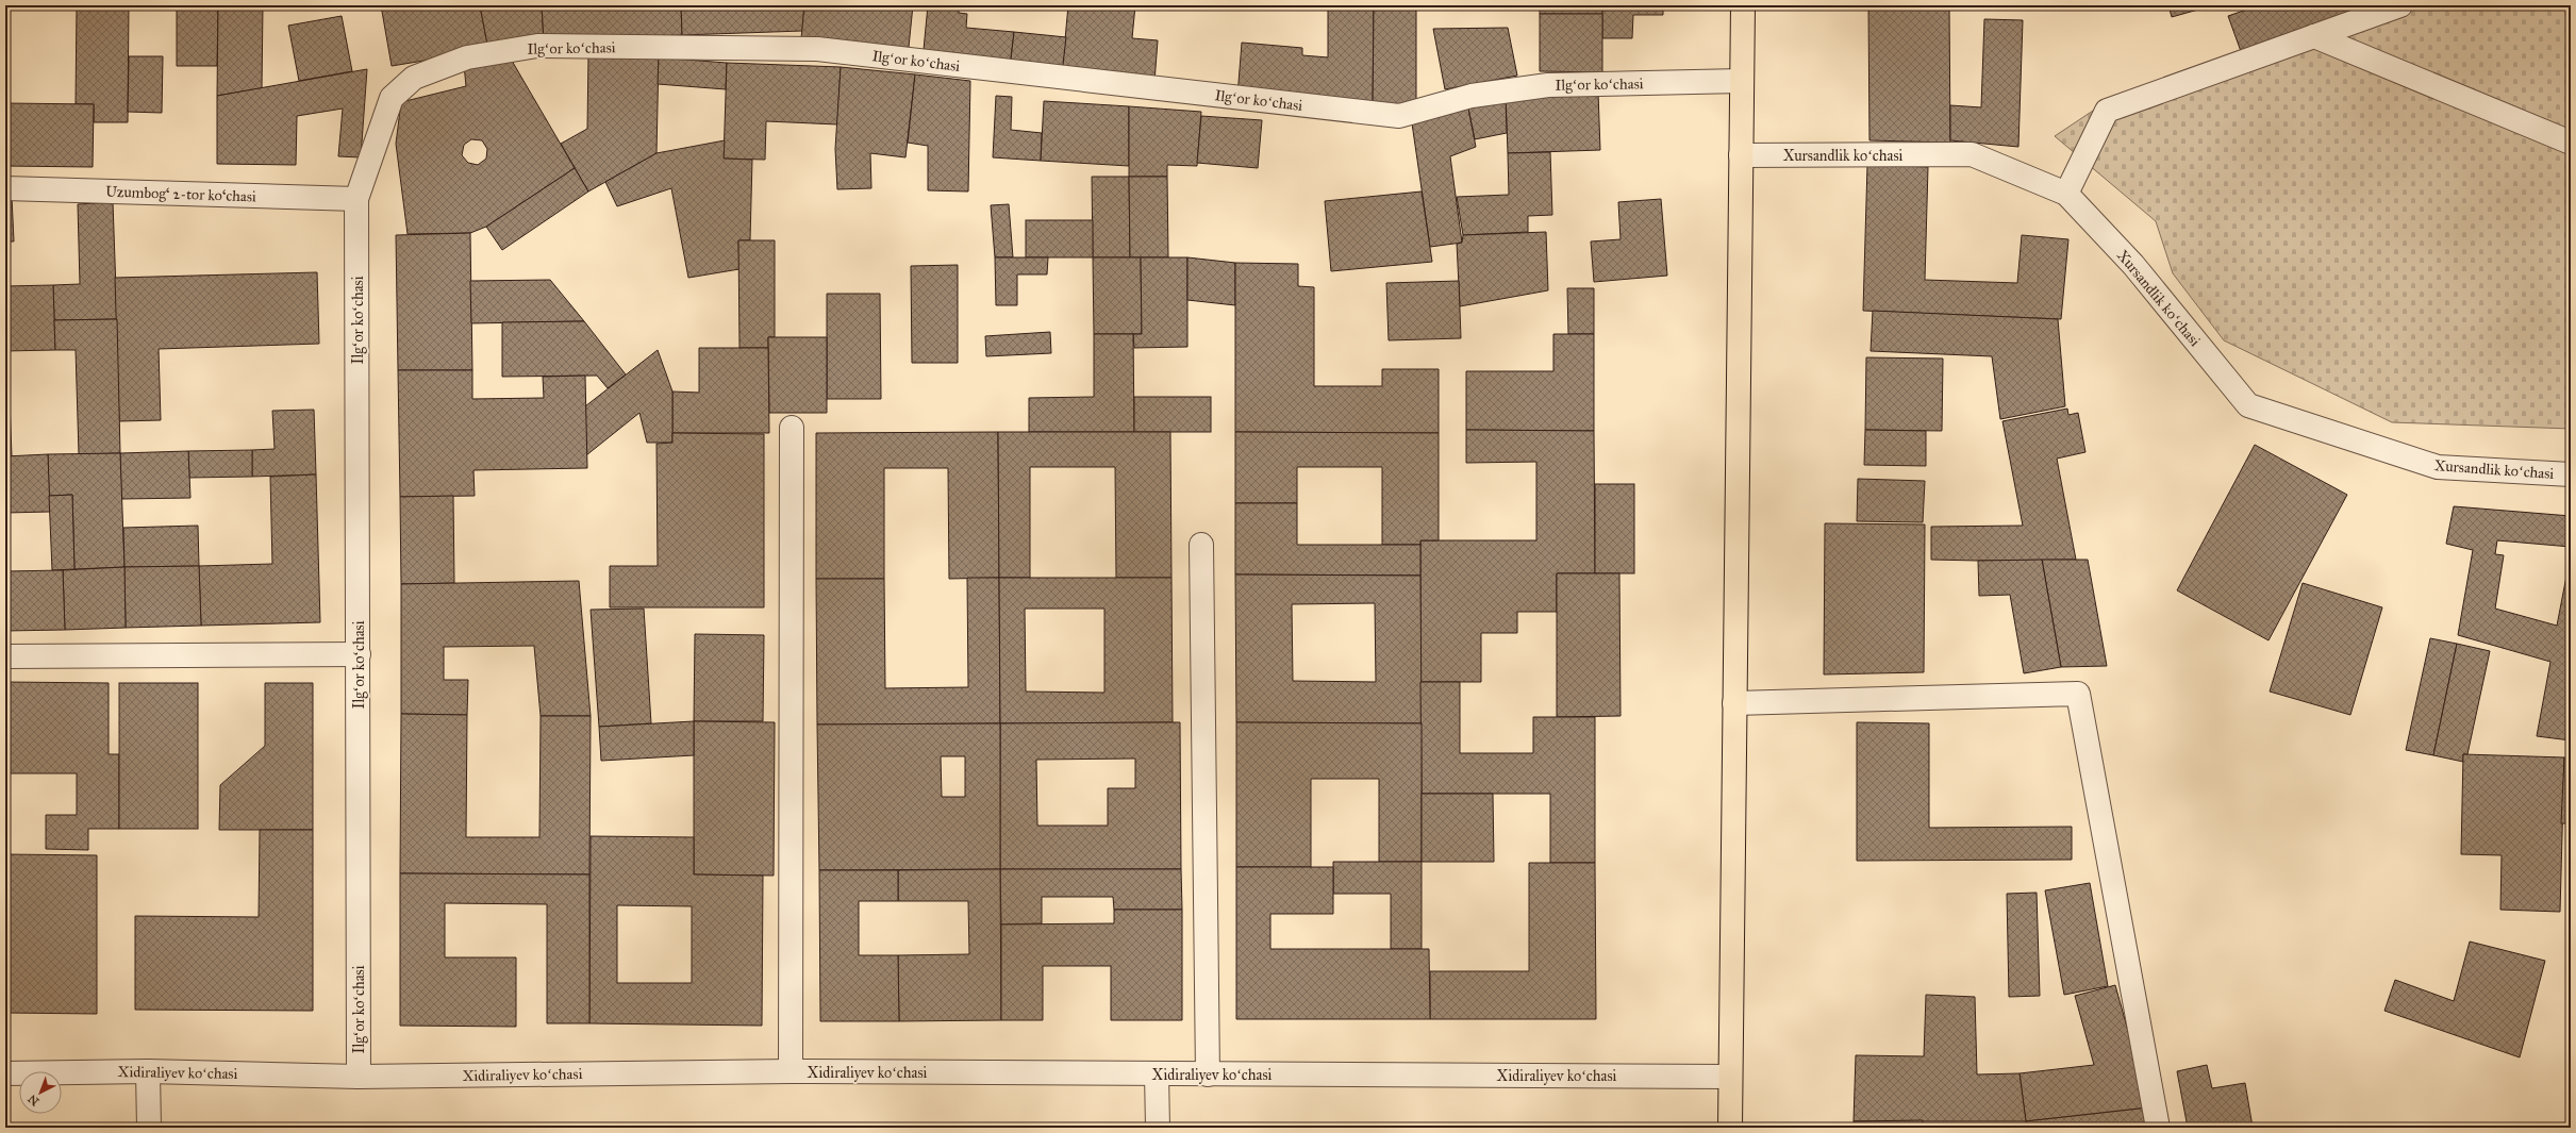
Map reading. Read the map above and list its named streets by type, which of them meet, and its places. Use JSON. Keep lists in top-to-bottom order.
{
  "streets": {
    "street": [
      "Ilgʻor koʻchasi",
      "Xursandlik koʻchasi",
      "Uzumbog‘ 2-tor ko‘chasi",
      "Xidiraliyev koʻchasi"
    ]
  },
  "crossings": [
    ["Ilgʻor koʻchasi", "Uzumbog‘ 2-tor ko‘chasi"],
    ["Ilgʻor koʻchasi", "Xidiraliyev koʻchasi"]
  ],
  "north": "bottom left"
}
